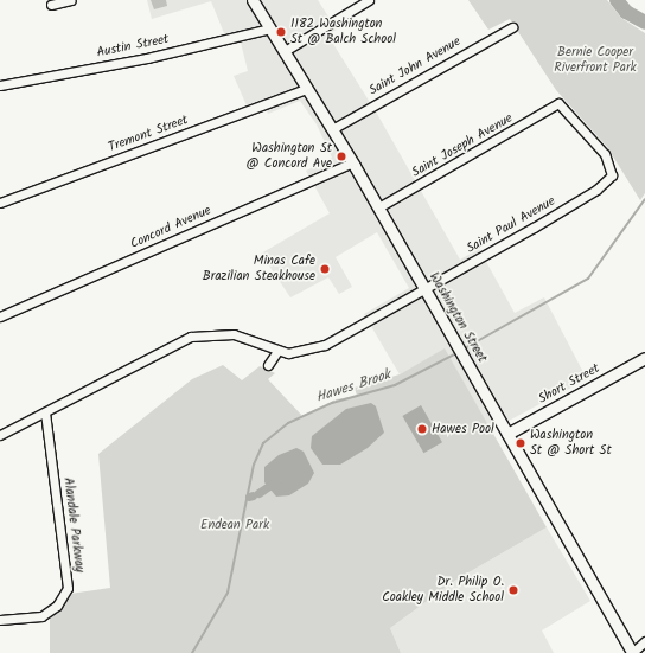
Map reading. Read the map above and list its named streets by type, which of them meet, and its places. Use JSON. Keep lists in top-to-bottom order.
{
  "streets": {
    "main road": ["Washington Street", "Short Street"],
    "street": [
      "Austin Street",
      "Saint John Avenue",
      "Tremont Street",
      "Saint Joseph Avenue",
      "Saint Paul Avenue",
      "Concord Avenue",
      "Alandale Parkway"
    ]
  },
  "crossings": [
    ["Austin Street", "Washington Street"],
    ["Saint John Avenue", "Washington Street"],
    ["Tremont Street", "Washington Street"],
    ["Saint Joseph Avenue", "Saint Paul Avenue"],
    ["Saint Joseph Avenue", "Washington Street"],
    ["Saint Paul Avenue", "Washington Street"],
    ["Concord Avenue", "Washington Street"],
    ["Washington Street", "Short Street"]
  ],
  "water": ["Hawes Brook"],
  "parks": ["Bernie Cooper Riverfront Park", "Endean Park"],
  "places": [
    "1182 Washington St @ Balch School",
    "Washington St @ Concord Ave",
    "Minas Cafe Brazilian Steakhouse",
    "Hawes Pool",
    "Washington St @ Short St",
    "Dr. Philip O. Coakley Middle School"
  ]
}
